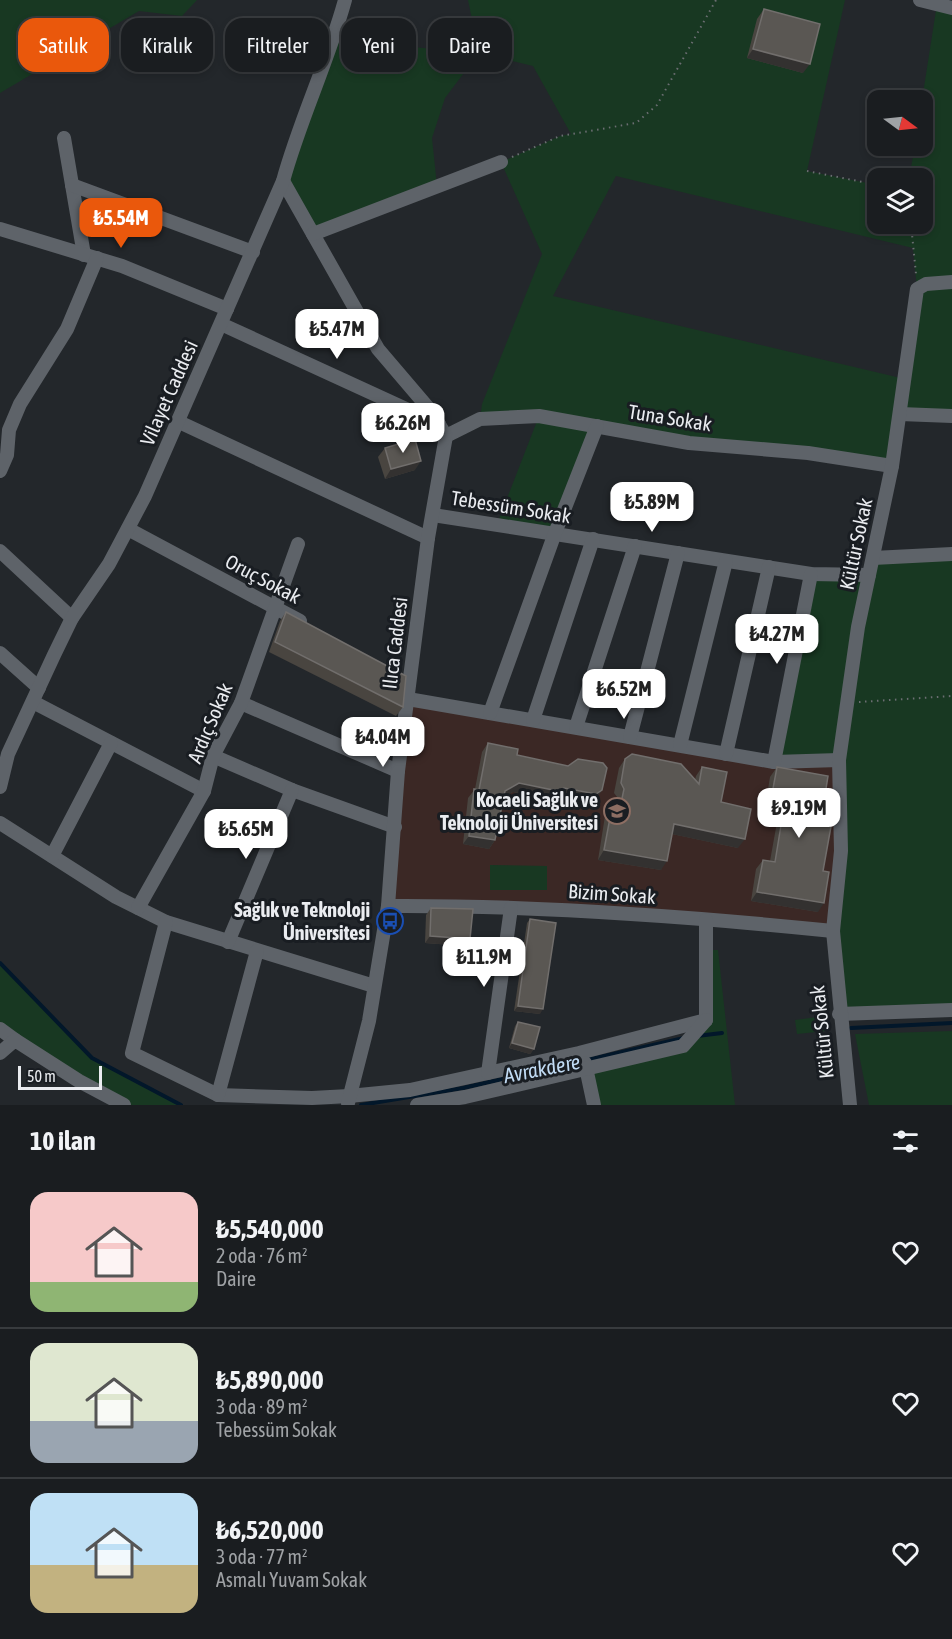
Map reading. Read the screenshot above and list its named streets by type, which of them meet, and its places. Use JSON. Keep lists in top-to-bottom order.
{
  "streets": {
    "street": [
      "Vilayet Caddesi",
      "Tuna Sokak",
      "Tebessüm Sokak",
      "Kültür Sokak",
      "Oruç Sokak",
      "Ilıca Caddesi",
      "Ardıç Sokak",
      "Bizim Sokak"
    ]
  },
  "crossings": [
    ["Vilayet Caddesi", "Oruç Sokak"],
    ["Tuna Sokak", "Kültür Sokak"],
    ["Tuna Sokak", "Ilıca Caddesi"],
    ["Tebessüm Sokak", "Kültür Sokak"],
    ["Tebessüm Sokak", "Ilıca Caddesi"],
    ["Kültür Sokak", "Bizim Sokak"],
    ["Oruç Sokak", "Ardıç Sokak"],
    ["Ilıca Caddesi", "Bizim Sokak"]
  ],
  "water": ["Avrakdere"],
  "places": {
    "school or university": ["Kocaeli Sağlık ve Teknoloji Üniversitesi"],
    "bus stop": ["Sağlık ve Teknoloji Üniversitesi"]
  },
  "scale_bar": "50 m",
  "north": "right",
  "page": {
    "chip": [
      "Satılık",
      "Kiralık",
      "Filtreler",
      "Yeni",
      "Daire"
    ],
    "price": [
      "₺5.54M",
      "₺5.47M",
      "₺6.26M",
      "₺5.89M",
      "₺4.27M",
      "₺6.52M",
      "₺4.04M",
      "₺9.19M",
      "₺5.65M",
      "₺11.9M"
    ],
    "scale": "50 m",
    "heading": "10 ilan",
    "list": [
      {
        "name": "₺5,540,000",
        "note": "2 oda · 76 m² · Daire"
      },
      {
        "name": "₺5,890,000",
        "note": "3 oda · 89 m² · Tebessüm Sokak"
      },
      {
        "name": "₺6,520,000",
        "note": "3 oda · 77 m² · Asmalı Yuvam Sokak"
      }
    ]
  }
}
